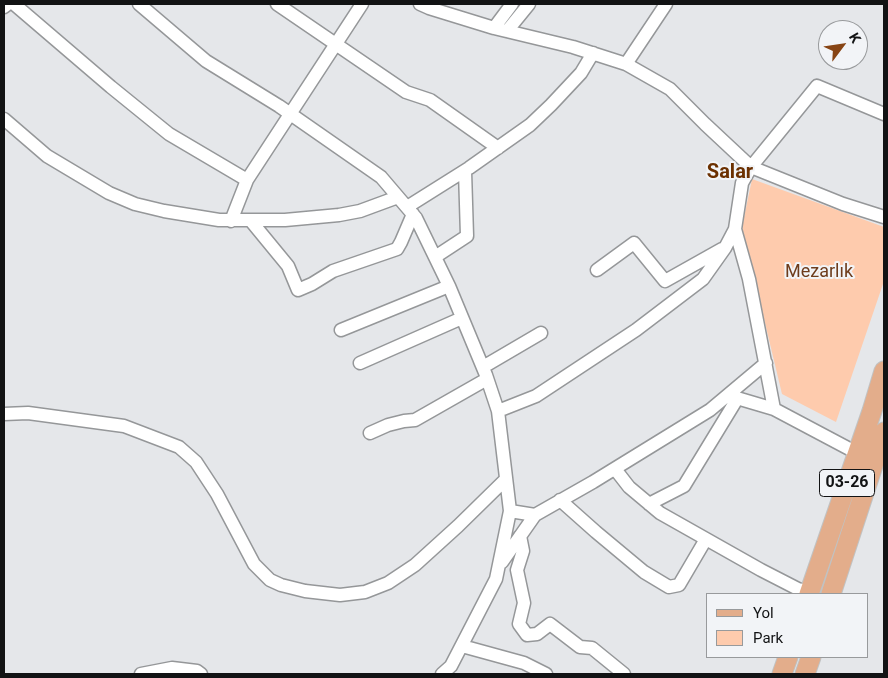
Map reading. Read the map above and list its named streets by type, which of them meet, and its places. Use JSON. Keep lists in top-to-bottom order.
{
  "streets": {
    "main road": ["03-26"]
  },
  "districts": ["Salar"],
  "parks": ["Mezarlık"],
  "legend": ["Yol", "Park"],
  "north": "top right"
}
